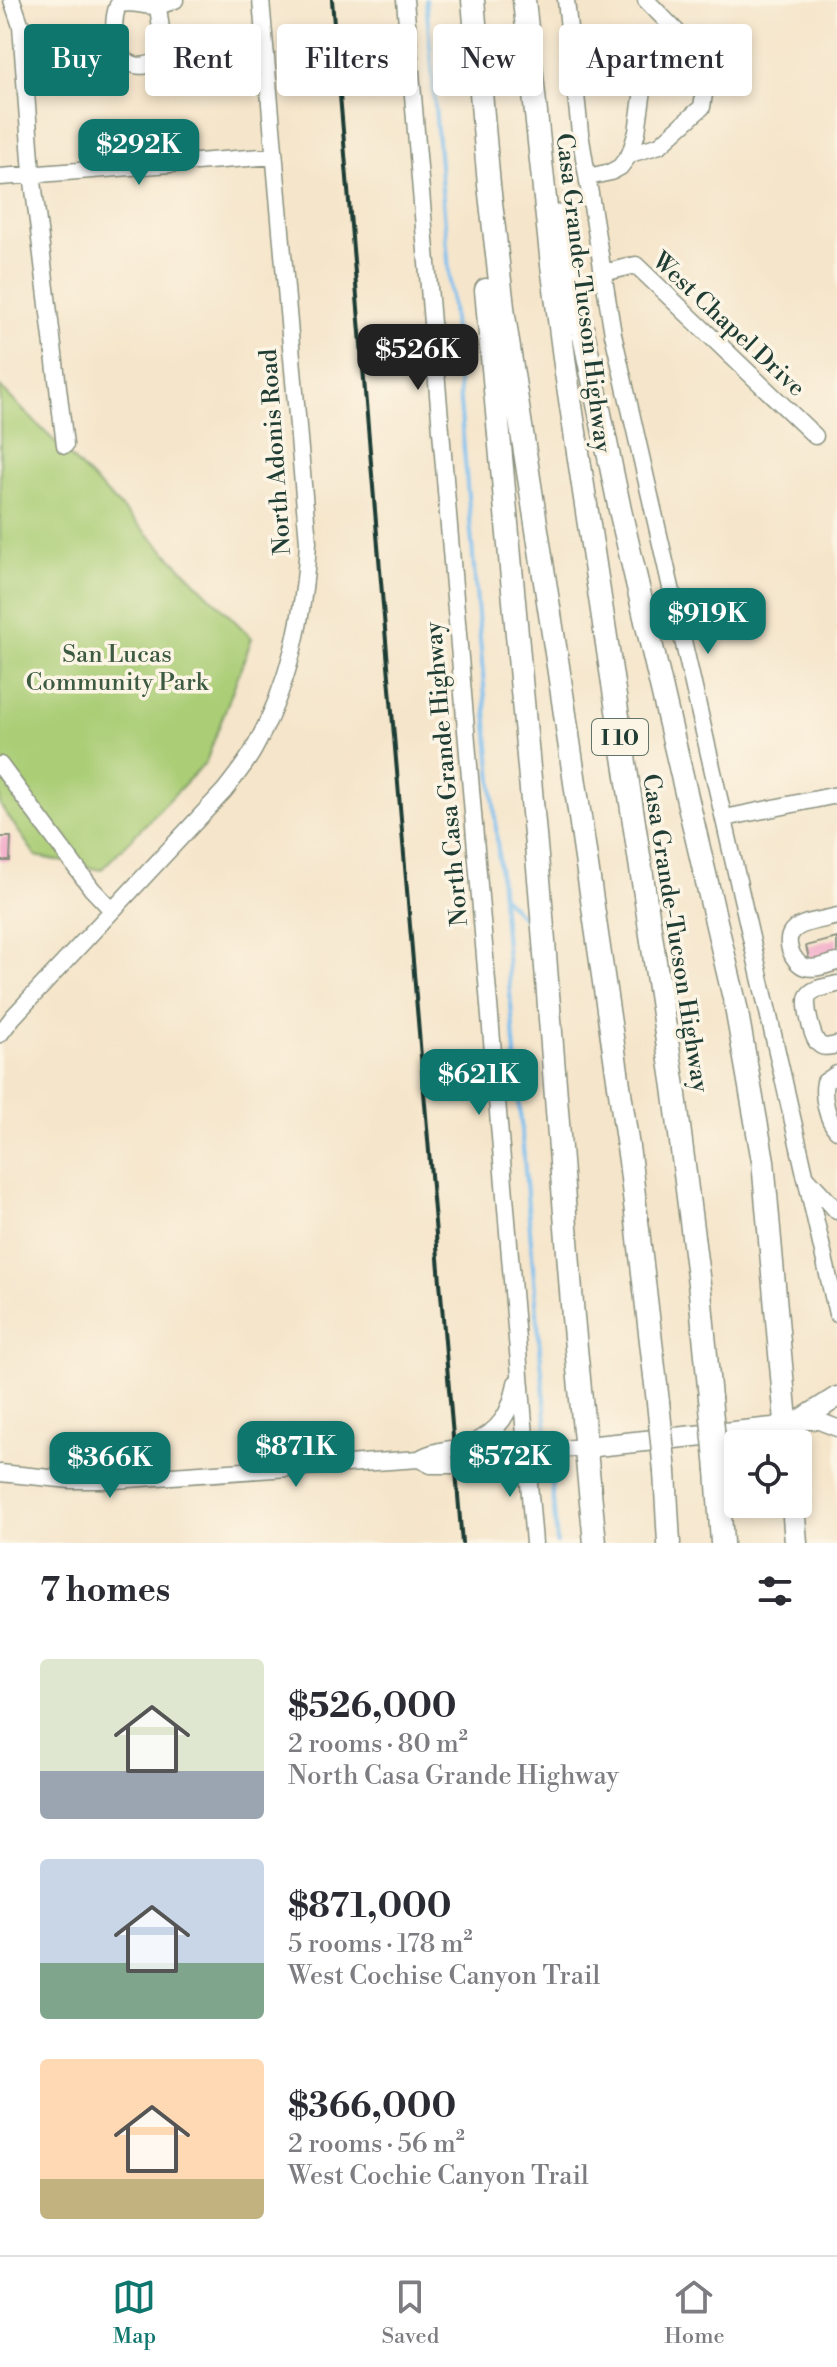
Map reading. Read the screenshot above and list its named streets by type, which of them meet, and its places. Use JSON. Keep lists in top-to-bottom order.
{
  "streets": {
    "highway": ["Casa Grande-Tucson Highway", "I 10"],
    "street": ["West Chapel Drive", "North Adonis Road", "North Casa Grande Highway"]
  },
  "parks": ["San Lucas Community Park"],
  "page": {
    "chip": [
      "Buy",
      "Rent",
      "Filters",
      "New",
      "Apartment"
    ],
    "price": [
      "$292K",
      "$526K",
      "$919K",
      "$621K",
      "$871K",
      "$572K",
      "$366K"
    ],
    "heading": "7 homes",
    "list": [
      {
        "name": "$526,000",
        "note": "2 rooms · 80 m² · North Casa Grande Highway"
      },
      {
        "name": "$871,000",
        "note": "5 rooms · 178 m² · West Cochise Canyon Trail"
      },
      {
        "name": "$366,000",
        "note": "2 rooms · 56 m² · West Cochie Canyon Trail"
      }
    ],
    "tabs": ["Map", "Saved", "Home"]
  }
}
